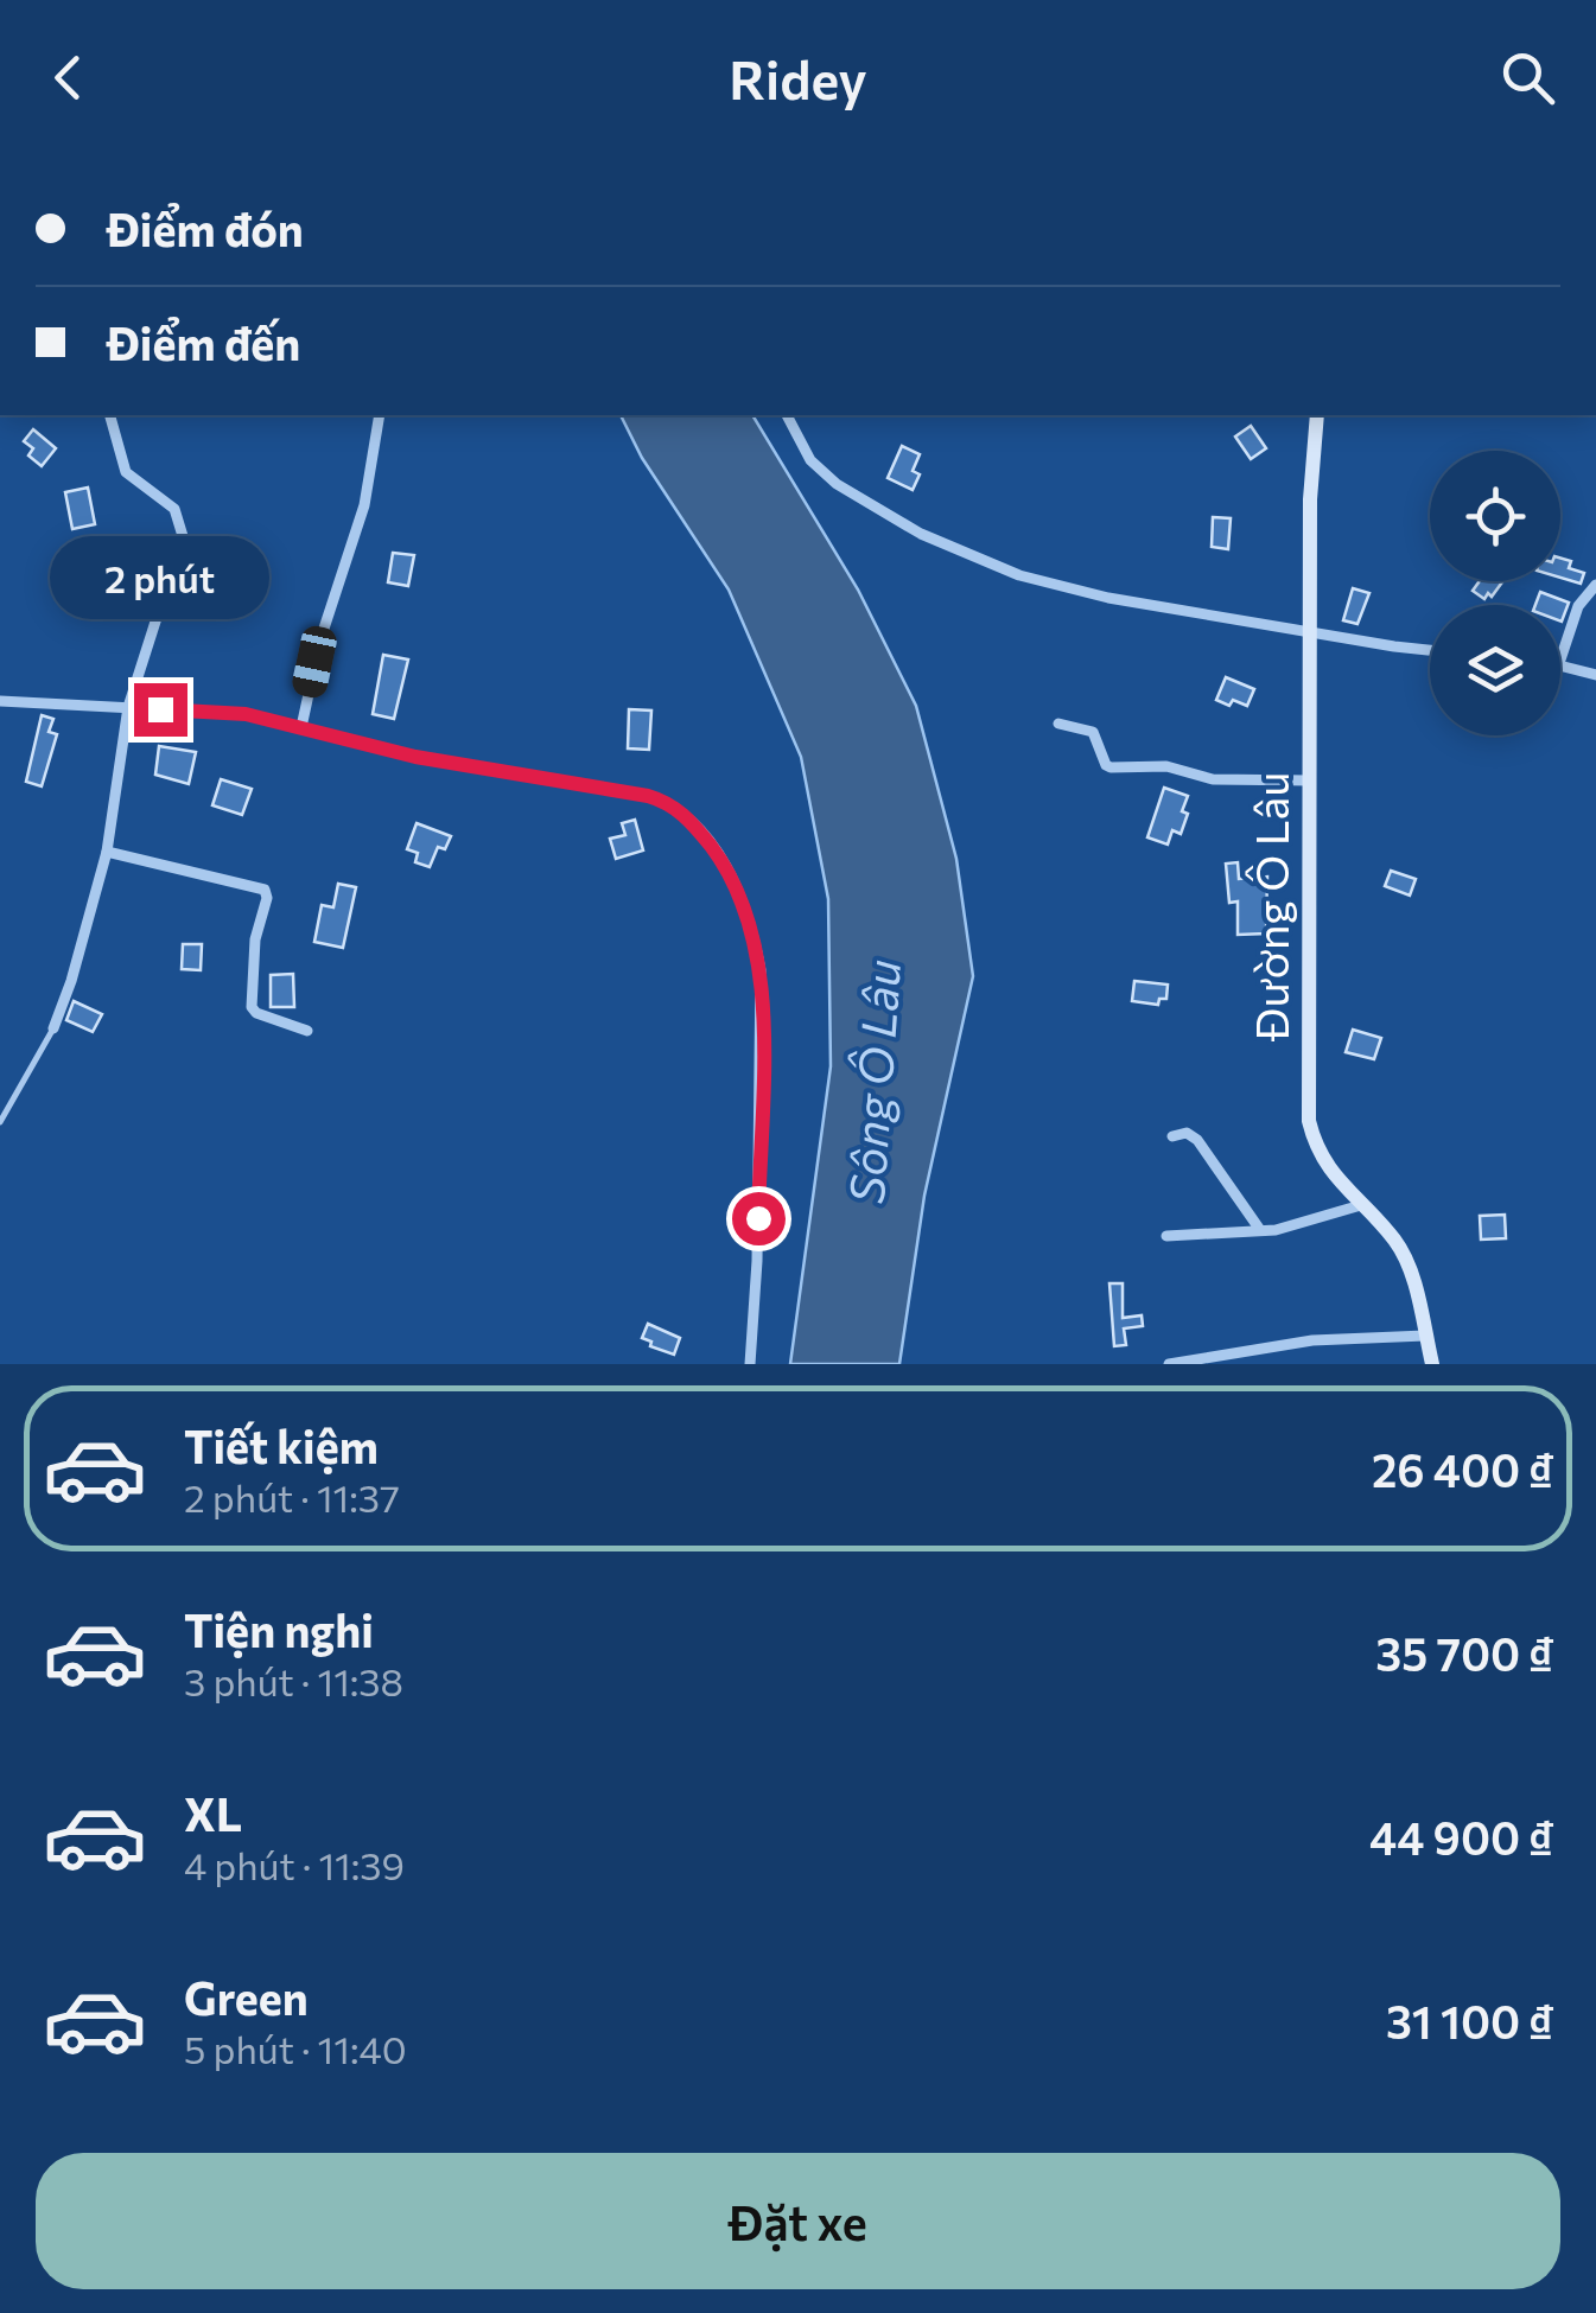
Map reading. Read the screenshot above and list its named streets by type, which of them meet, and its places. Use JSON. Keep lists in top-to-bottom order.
{
  "streets": {
    "main road": ["Đường Ô Lâu"]
  },
  "water": ["Sông Ô Lâu"],
  "page": {
    "header": "Ridey",
    "banner": ["Điểm đón", "Điểm đến"],
    "bubble": "2 phút",
    "list": [
      {
        "name": "Tiết kiệm",
        "note": "2 phút · 11:37",
        "value": "26 400 ₫"
      },
      {
        "name": "Tiện nghi",
        "note": "3 phút · 11:38",
        "value": "35 700 ₫"
      },
      {
        "name": "XL",
        "note": "4 phút · 11:39",
        "value": "44 900 ₫"
      },
      {
        "name": "Green",
        "note": "5 phút · 11:40",
        "value": "31 100 ₫"
      }
    ],
    "buttons": "Đặt xe"
  }
}
